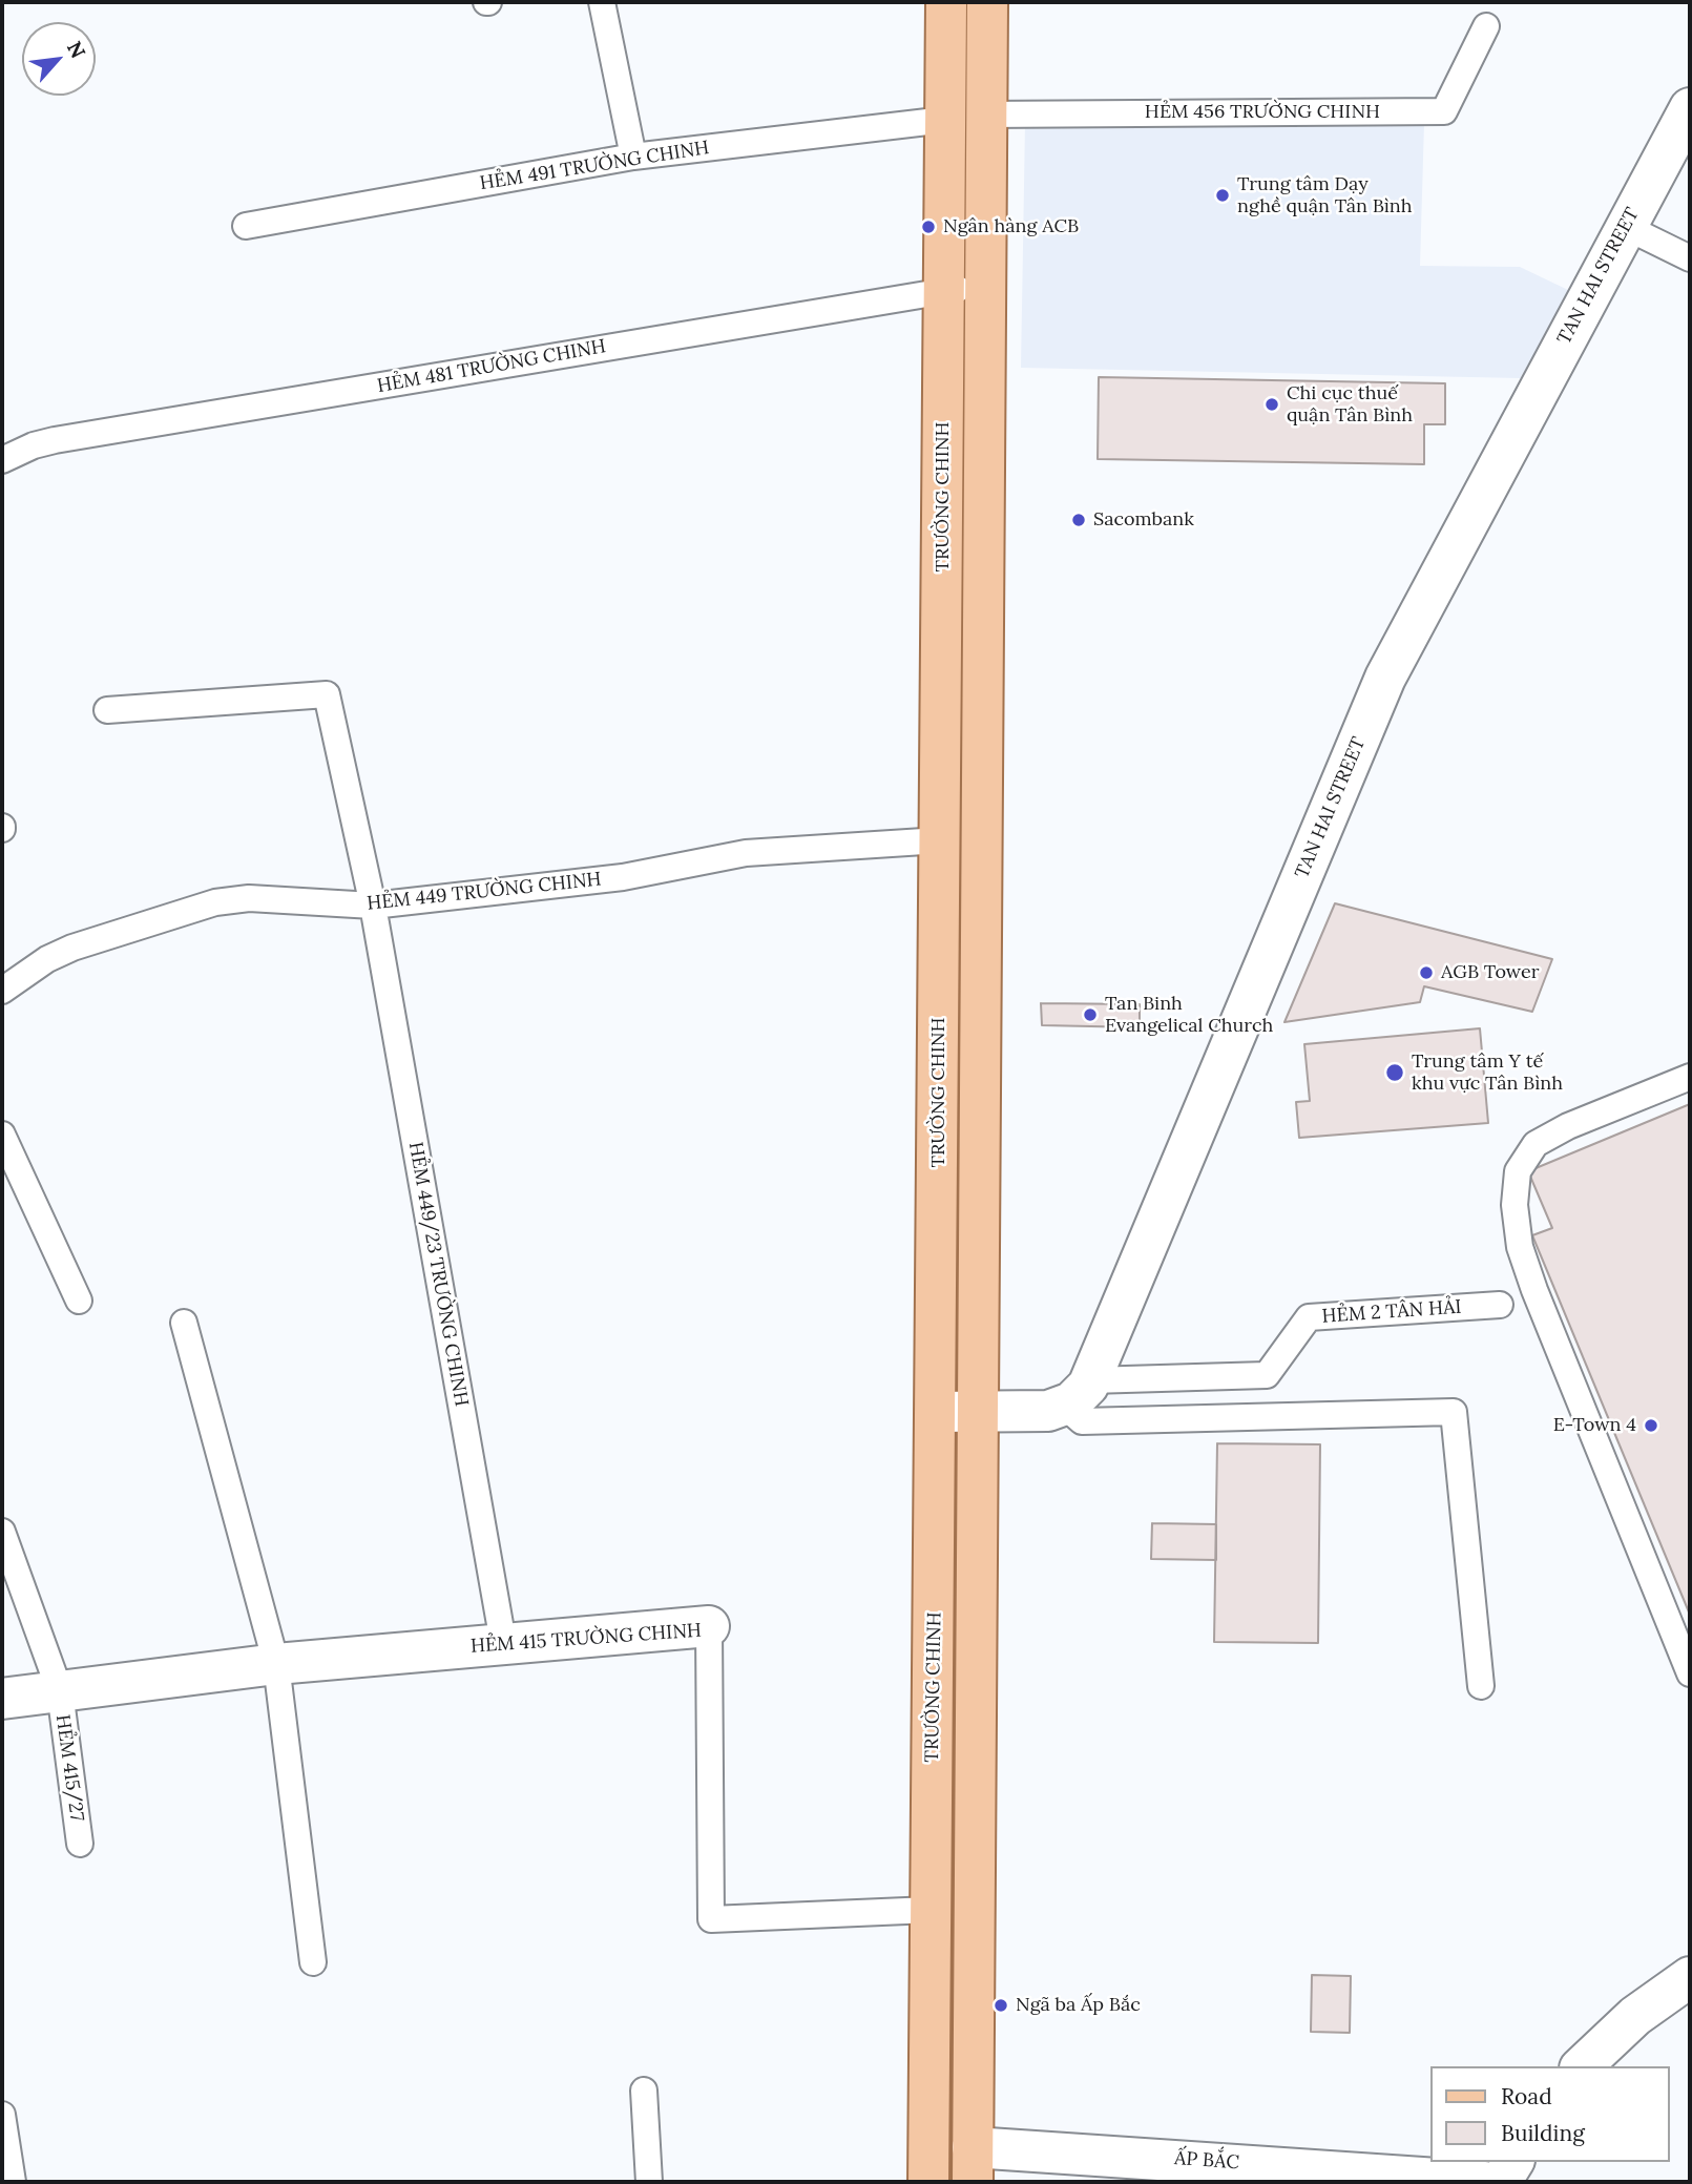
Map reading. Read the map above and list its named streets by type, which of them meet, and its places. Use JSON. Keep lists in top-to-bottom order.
{
  "streets": {
    "main road": ["TRƯỜNG CHINH"],
    "street": ["TAN HAI STREET", "HẺM 415 TRƯỜNG CHINH", "ẤP BẮC"],
    "lane": [
      "HẺM 456 TRƯỜNG CHINH",
      "HẺM 491 TRƯỜNG CHINH",
      "HẺM 481 TRƯỜNG CHINH",
      "HẺM 449 TRƯỜNG CHINH",
      "HẺM 449/23 TRƯỜNG CHINH",
      "HẺM 2 TÂN HẢI",
      "HẺM 415/27"
    ]
  },
  "crossings": [
    ["HẺM 491 TRƯỜNG CHINH", "TRƯỜNG CHINH"],
    ["TAN HAI STREET", "HẺM 2 TÂN HẢI"],
    ["HẺM 481 TRƯỜNG CHINH", "TRƯỜNG CHINH"],
    ["TRƯỜNG CHINH", "HẺM 449 TRƯỜNG CHINH"],
    ["TRƯỜNG CHINH", "HẺM 415 TRƯỜNG CHINH"],
    ["HẺM 449 TRƯỜNG CHINH", "HẺM 449/23 TRƯỜNG CHINH"],
    ["HẺM 449/23 TRƯỜNG CHINH", "HẺM 415 TRƯỜNG CHINH"],
    ["HẺM 415 TRƯỜNG CHINH", "HẺM 415/27"]
  ],
  "places": [
    "Trung tâm Dạy nghề quận Tân Bình",
    "Ngân hàng ACB",
    "Chi cục thuế quận Tân Bình",
    "Sacombank",
    "AGB Tower",
    "Tan Binh Evangelical Church",
    "Trung tâm Y tế khu vực Tân Bình",
    "E-Town 4",
    "Ngã ba Ấp Bắc"
  ],
  "legend": ["Road", "Building"],
  "north": "top right"
}
